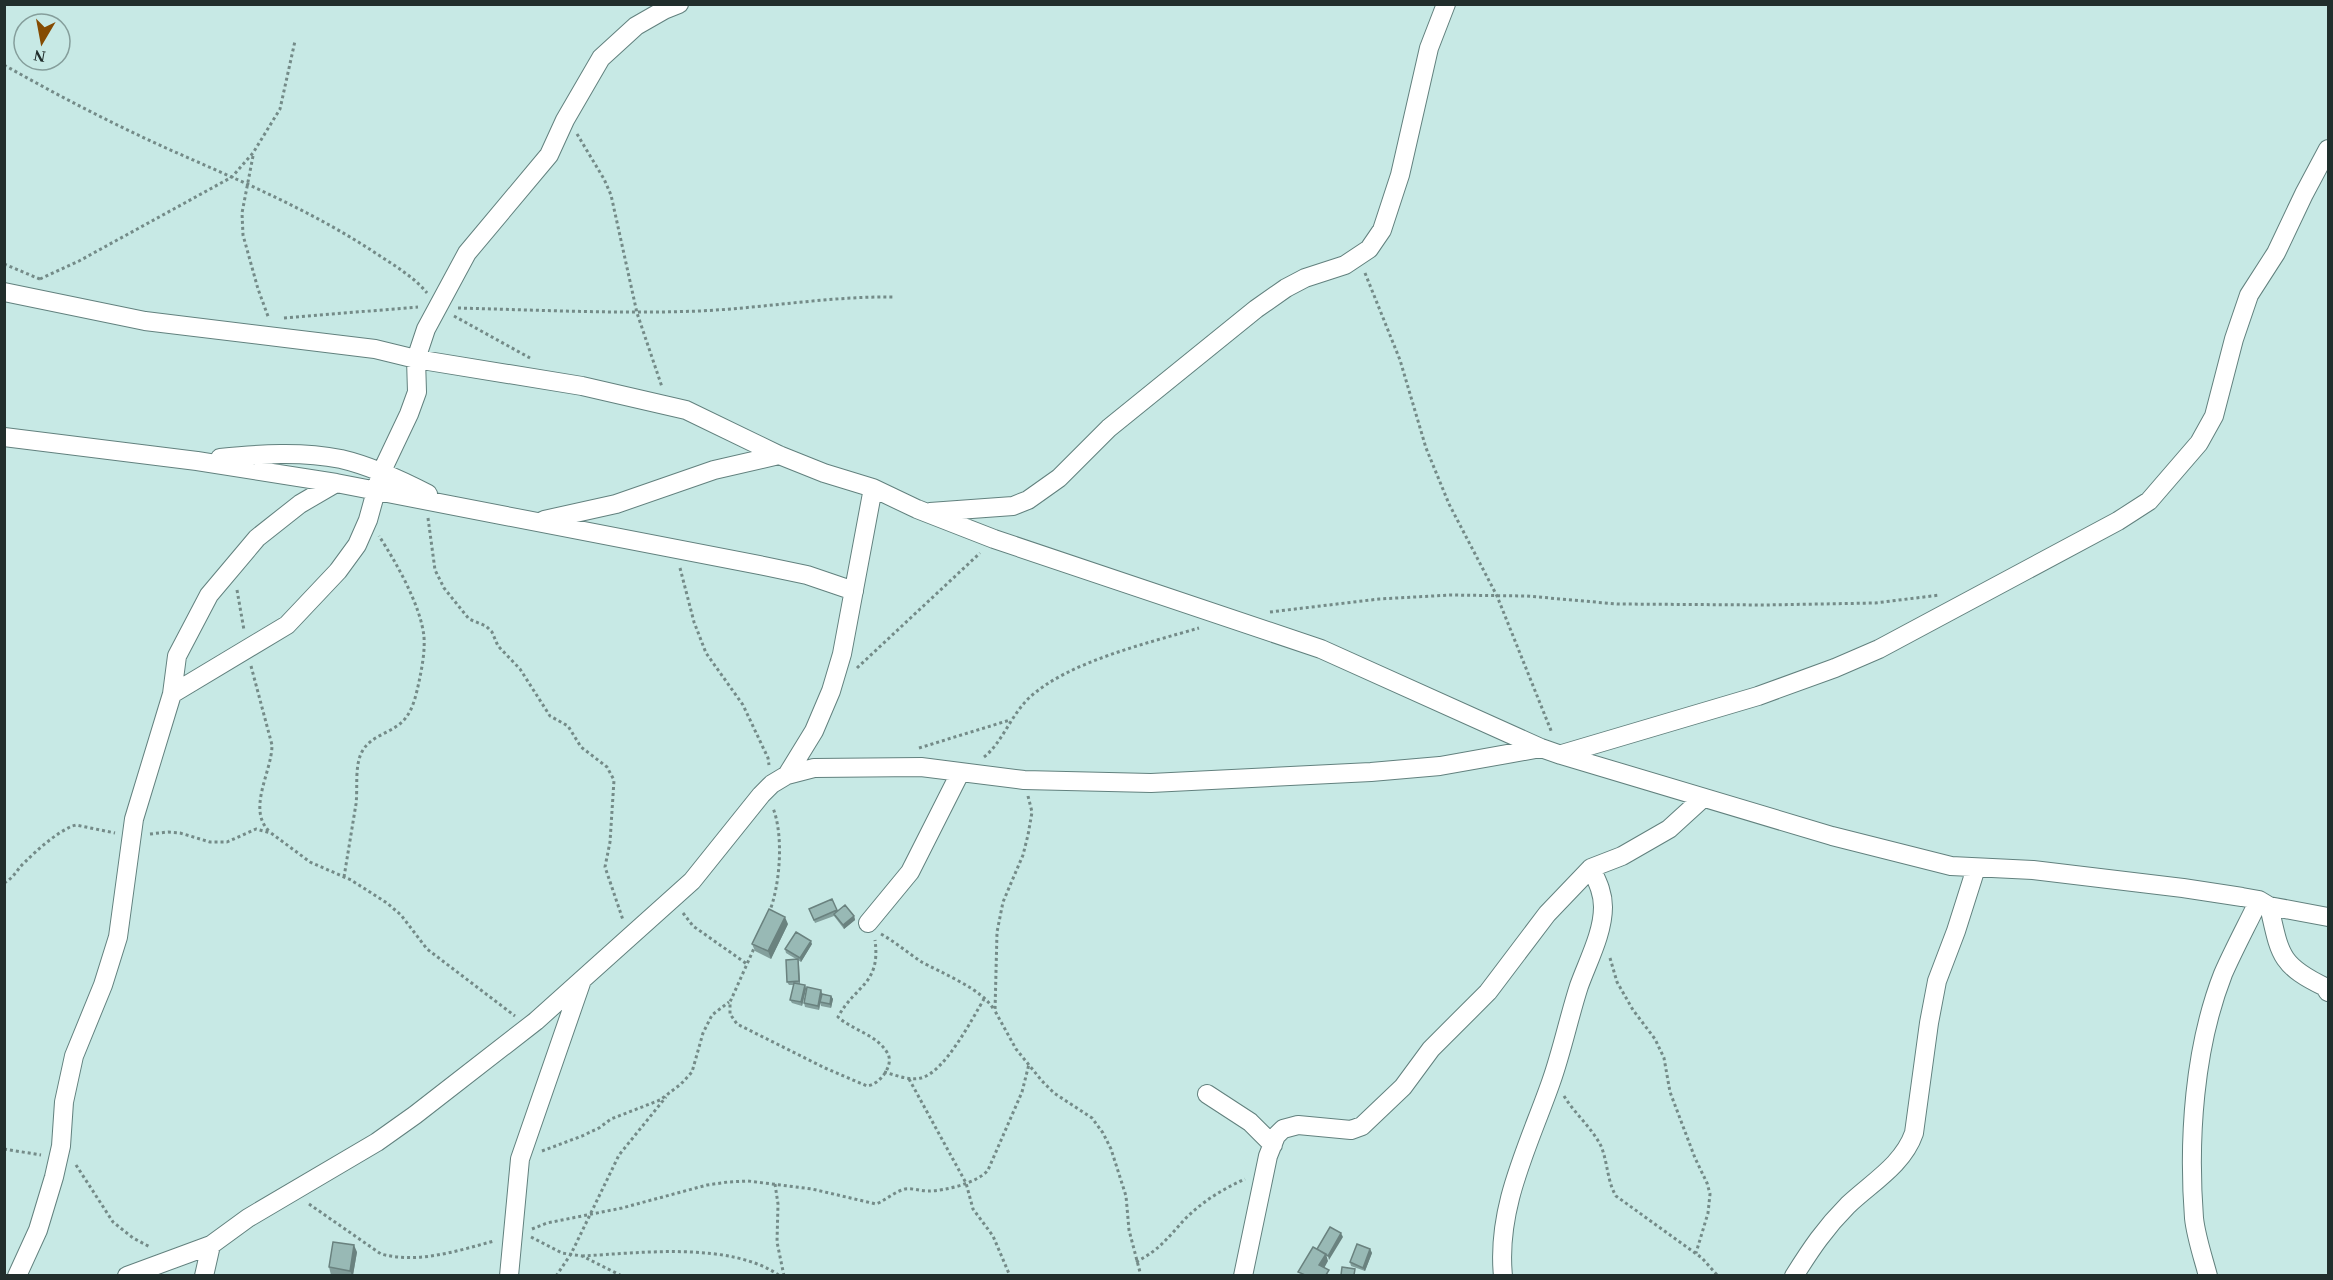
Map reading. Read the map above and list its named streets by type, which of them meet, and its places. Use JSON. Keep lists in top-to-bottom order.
{
  "north": "bottom"
}
